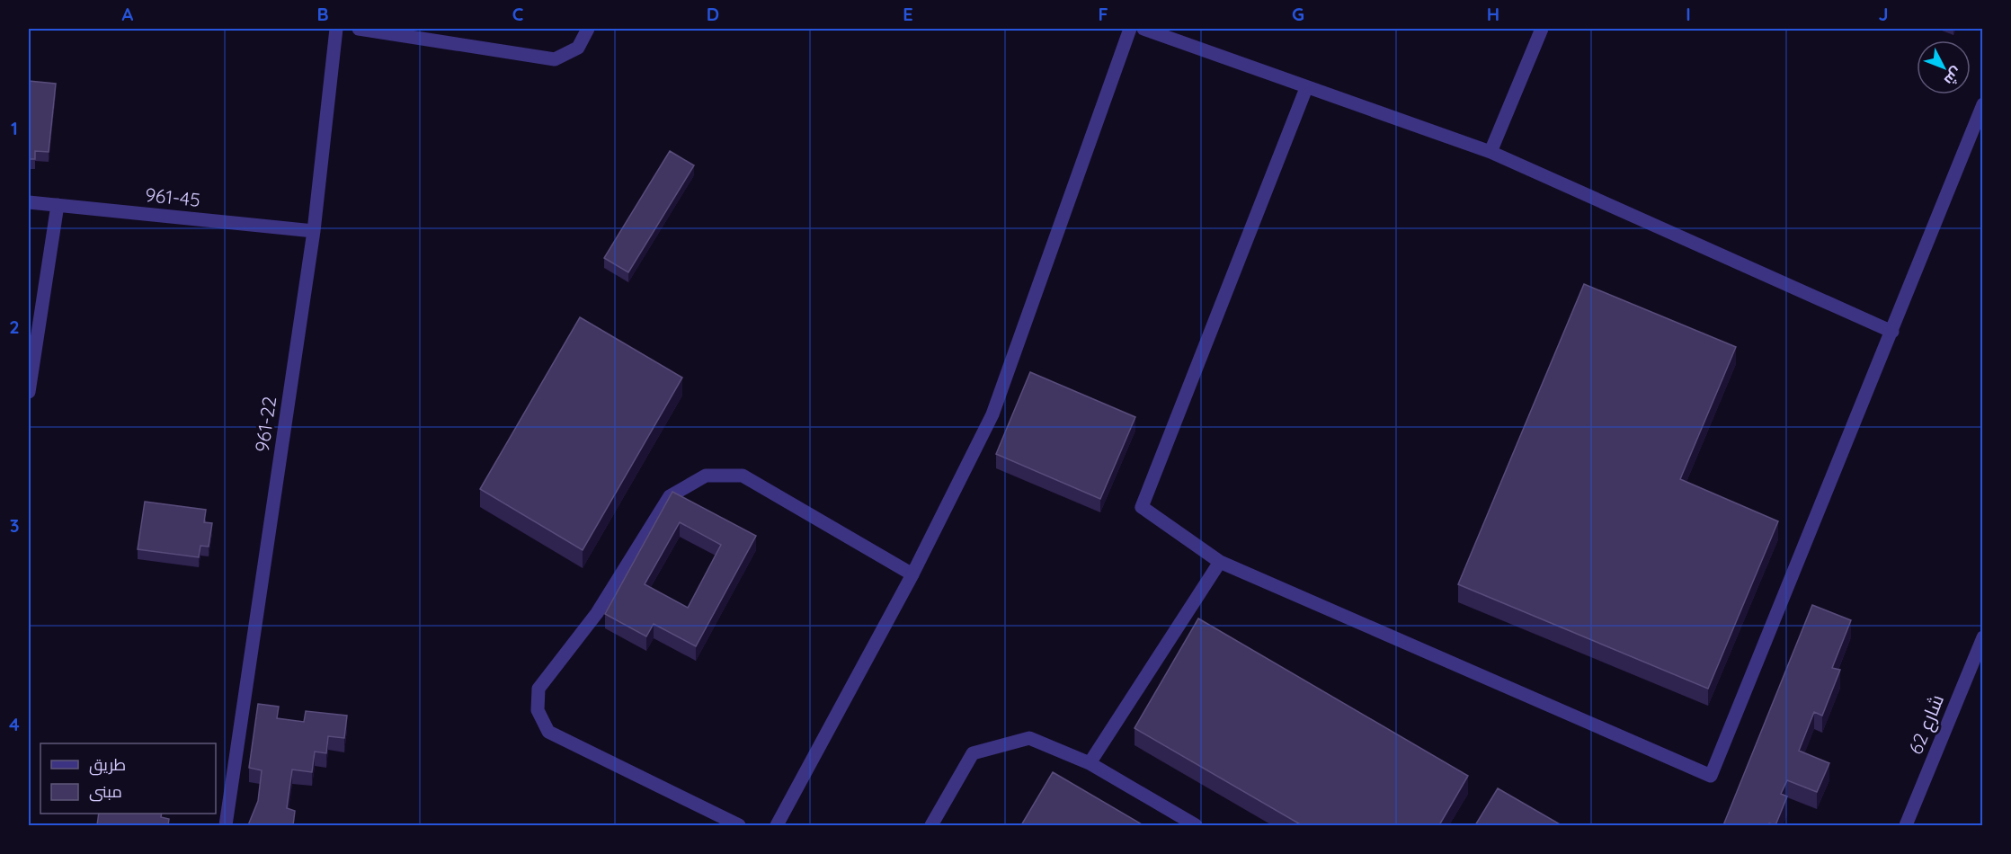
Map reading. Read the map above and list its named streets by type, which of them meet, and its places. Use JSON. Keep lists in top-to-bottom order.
{
  "streets": {
    "street": ["961-45", "961-22", "شارع 62"]
  },
  "crossings": [
    ["961-45", "961-22"]
  ],
  "legend": ["طريق", "مبنى"],
  "north": "bottom right",
  "grid": {
    "columns": [
      "A",
      "B",
      "C",
      "D",
      "E",
      "F",
      "G",
      "H",
      "I",
      "J"
    ],
    "rows": [
      "1",
      "2",
      "3",
      "4"
    ]
  }
}
